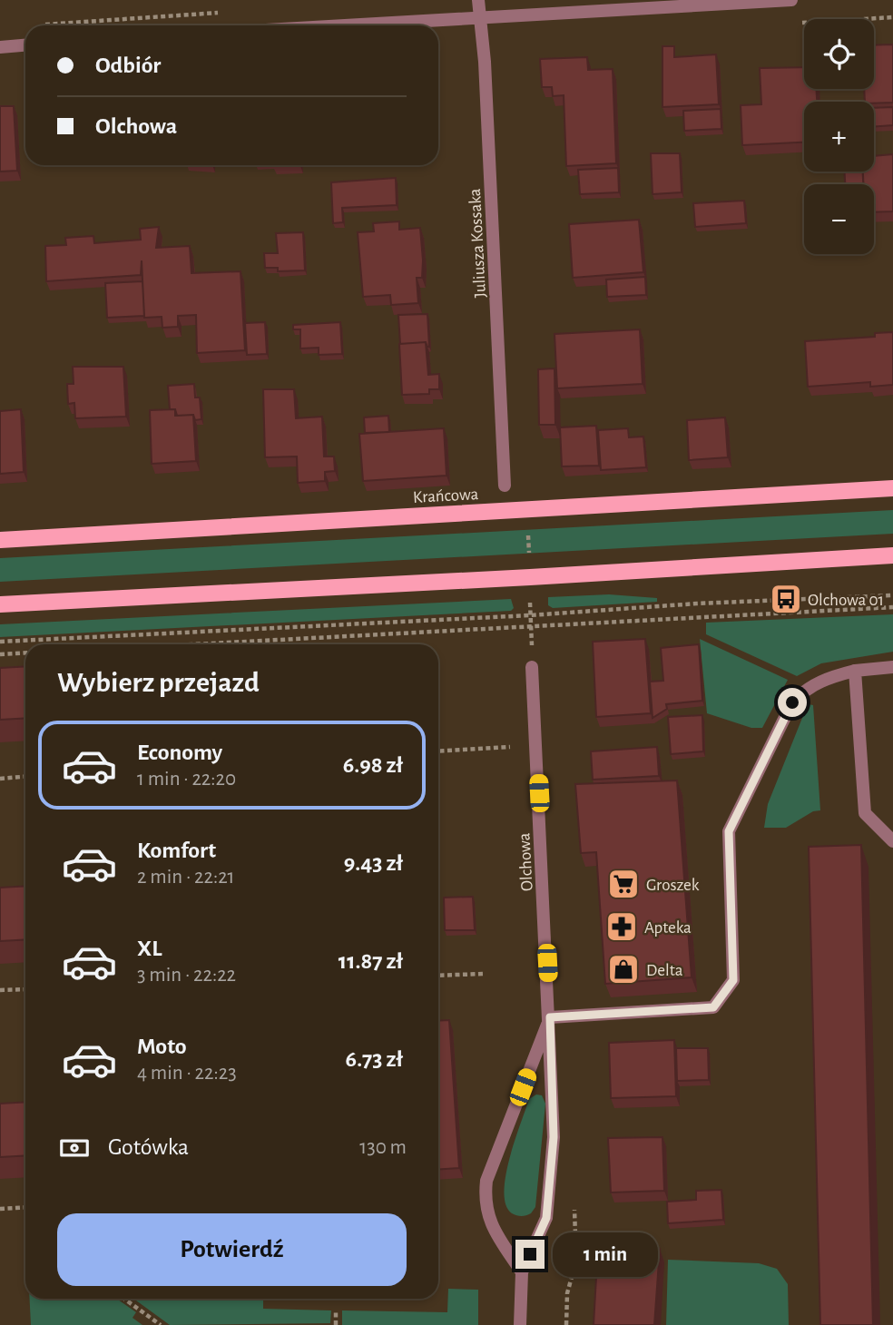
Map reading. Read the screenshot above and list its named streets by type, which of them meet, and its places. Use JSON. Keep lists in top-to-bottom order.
{
  "streets": {
    "main road": ["Krańcowa"],
    "street": ["Juliusza Kossaka", "Olchowa"]
  },
  "places": {
    "bus stop": ["Olchowa 01"],
    "supermarket": ["Groszek"],
    "pharmacy": ["Apteka"],
    "shop": ["Delta"]
  },
  "page": {
    "map_buttons": ["+", "−"],
    "banner": ["Odbiór", "Olchowa"],
    "heading": "Wybierz przejazd",
    "list": [
      {
        "name": "Economy",
        "note": "1 min · 22:20",
        "value": "6.98 zł"
      },
      {
        "name": "Komfort",
        "note": "2 min · 22:21",
        "value": "9.43 zł"
      },
      {
        "name": "XL",
        "note": "3 min · 22:22",
        "value": "11.87 zł"
      },
      {
        "name": "Moto",
        "note": "4 min · 22:23",
        "value": "6.73 zł"
      }
    ],
    "pay": ["Gotówka", "130 m"],
    "buttons": "Potwierdź",
    "bubble": "1 min"
  }
}
